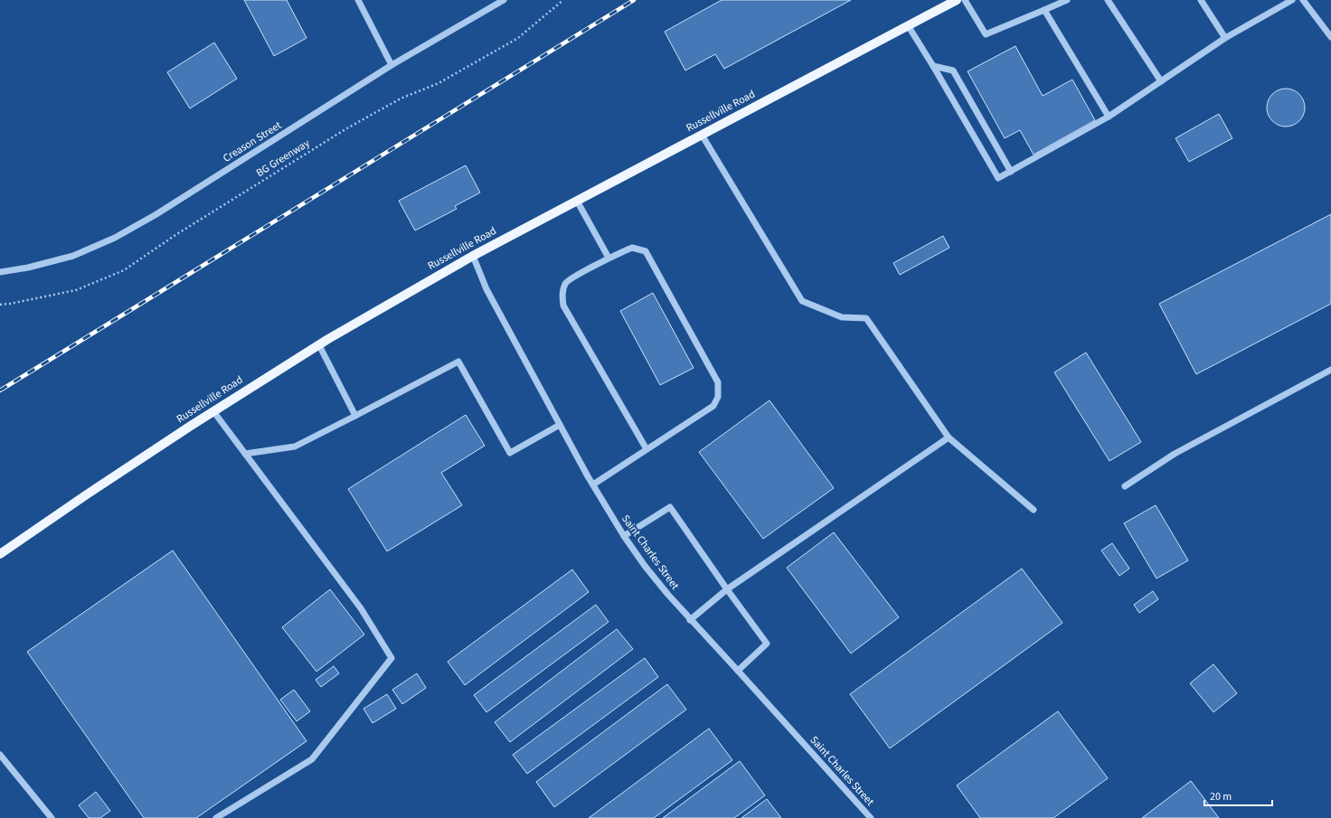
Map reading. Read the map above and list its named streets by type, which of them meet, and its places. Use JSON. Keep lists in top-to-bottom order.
{
  "streets": {
    "main road": ["Russellville Road"],
    "street": ["Creason Street", "Saint Charles Street"],
    "path": ["BG Greenway"]
  },
  "crossings": [
    ["Russellville Road", "Saint Charles Street"]
  ],
  "scale_bar": "20 m"
}
